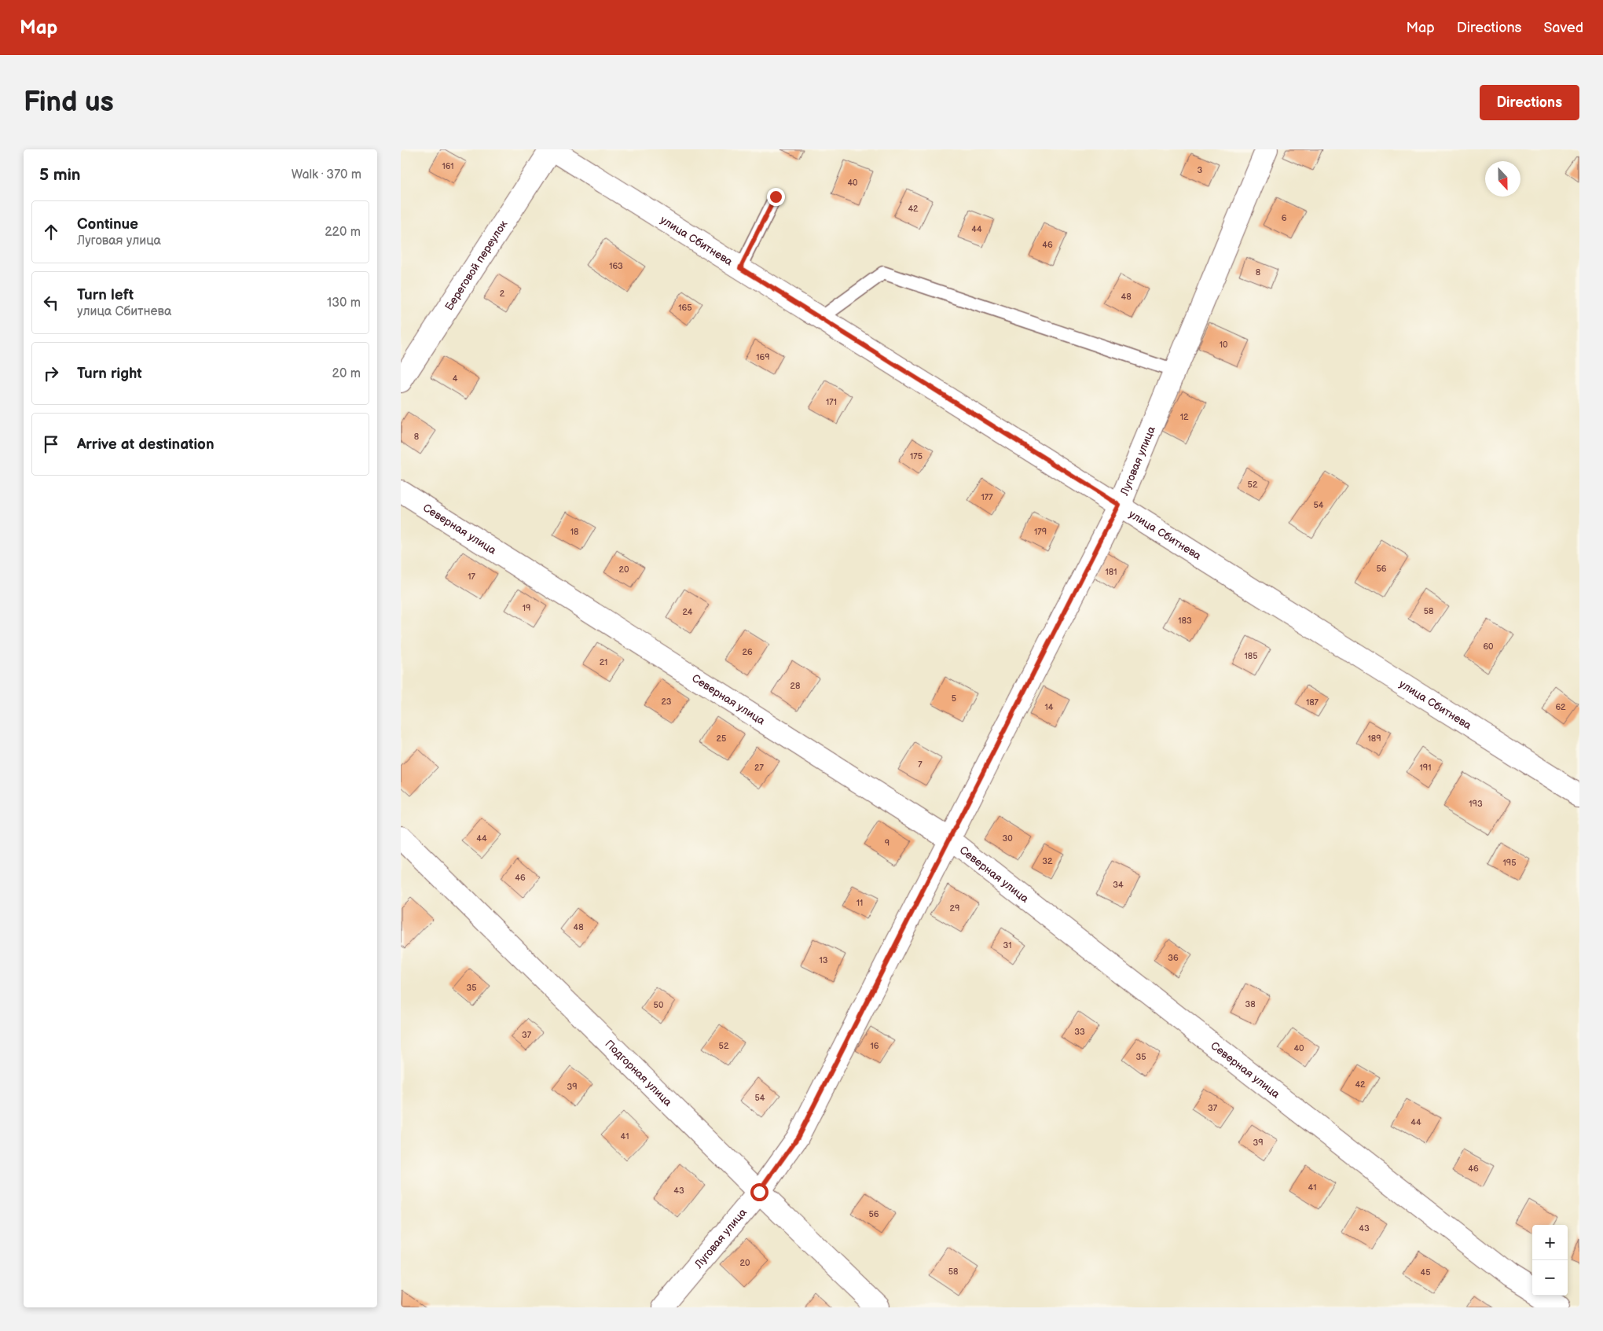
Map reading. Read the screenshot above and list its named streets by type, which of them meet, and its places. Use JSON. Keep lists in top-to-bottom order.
{
  "streets": {
    "street": [
      "улица Сбитнева",
      "Береговой переулок",
      "Луговая улица",
      "Северная улица",
      "Подгорная улица"
    ]
  },
  "crossings": [
    ["улица Сбитнева", "Береговой переулок"],
    ["улица Сбитнева", "Луговая улица"],
    ["Луговая улица", "Северная улица"],
    ["Луговая улица", "Подгорная улица"]
  ],
  "house_numbers": [
    "161",
    "3",
    "40",
    "42",
    "6",
    "44",
    "46",
    "163",
    "8",
    "2",
    "48",
    "165",
    "10",
    "169",
    "4",
    "171",
    "12",
    "8",
    "175",
    "52",
    "177",
    "54",
    "18",
    "179",
    "56",
    "20",
    "181",
    "17",
    "19",
    "58",
    "24",
    "183",
    "60",
    "26",
    "185",
    "21",
    "28",
    "5",
    "23",
    "187",
    "14",
    "62",
    "25",
    "189",
    "7",
    "27",
    "191",
    "193",
    "44",
    "30",
    "9",
    "32",
    "195",
    "46",
    "34",
    "11",
    "29",
    "48",
    "31",
    "36",
    "13",
    "35",
    "38",
    "50",
    "33",
    "37",
    "52",
    "16",
    "40",
    "35",
    "42",
    "39",
    "54",
    "37",
    "44",
    "41",
    "39",
    "46",
    "41",
    "43",
    "56",
    "43",
    "20",
    "58",
    "45"
  ],
  "north": "bottom",
  "page": {
    "header": "Map",
    "nav": ["Map", "Directions", "Saved"],
    "buttons": "Directions",
    "title": "Find us",
    "heading": ["5 min", "Walk · 370 m"],
    "list": [
      ["Continue", "Луговая улица", "220 m"],
      ["Turn left", "улица Сбитнева", "130 m"],
      ["Turn right", "20 m"],
      "Arrive at destination"
    ],
    "map_buttons": ["+", "−"]
  }
}
